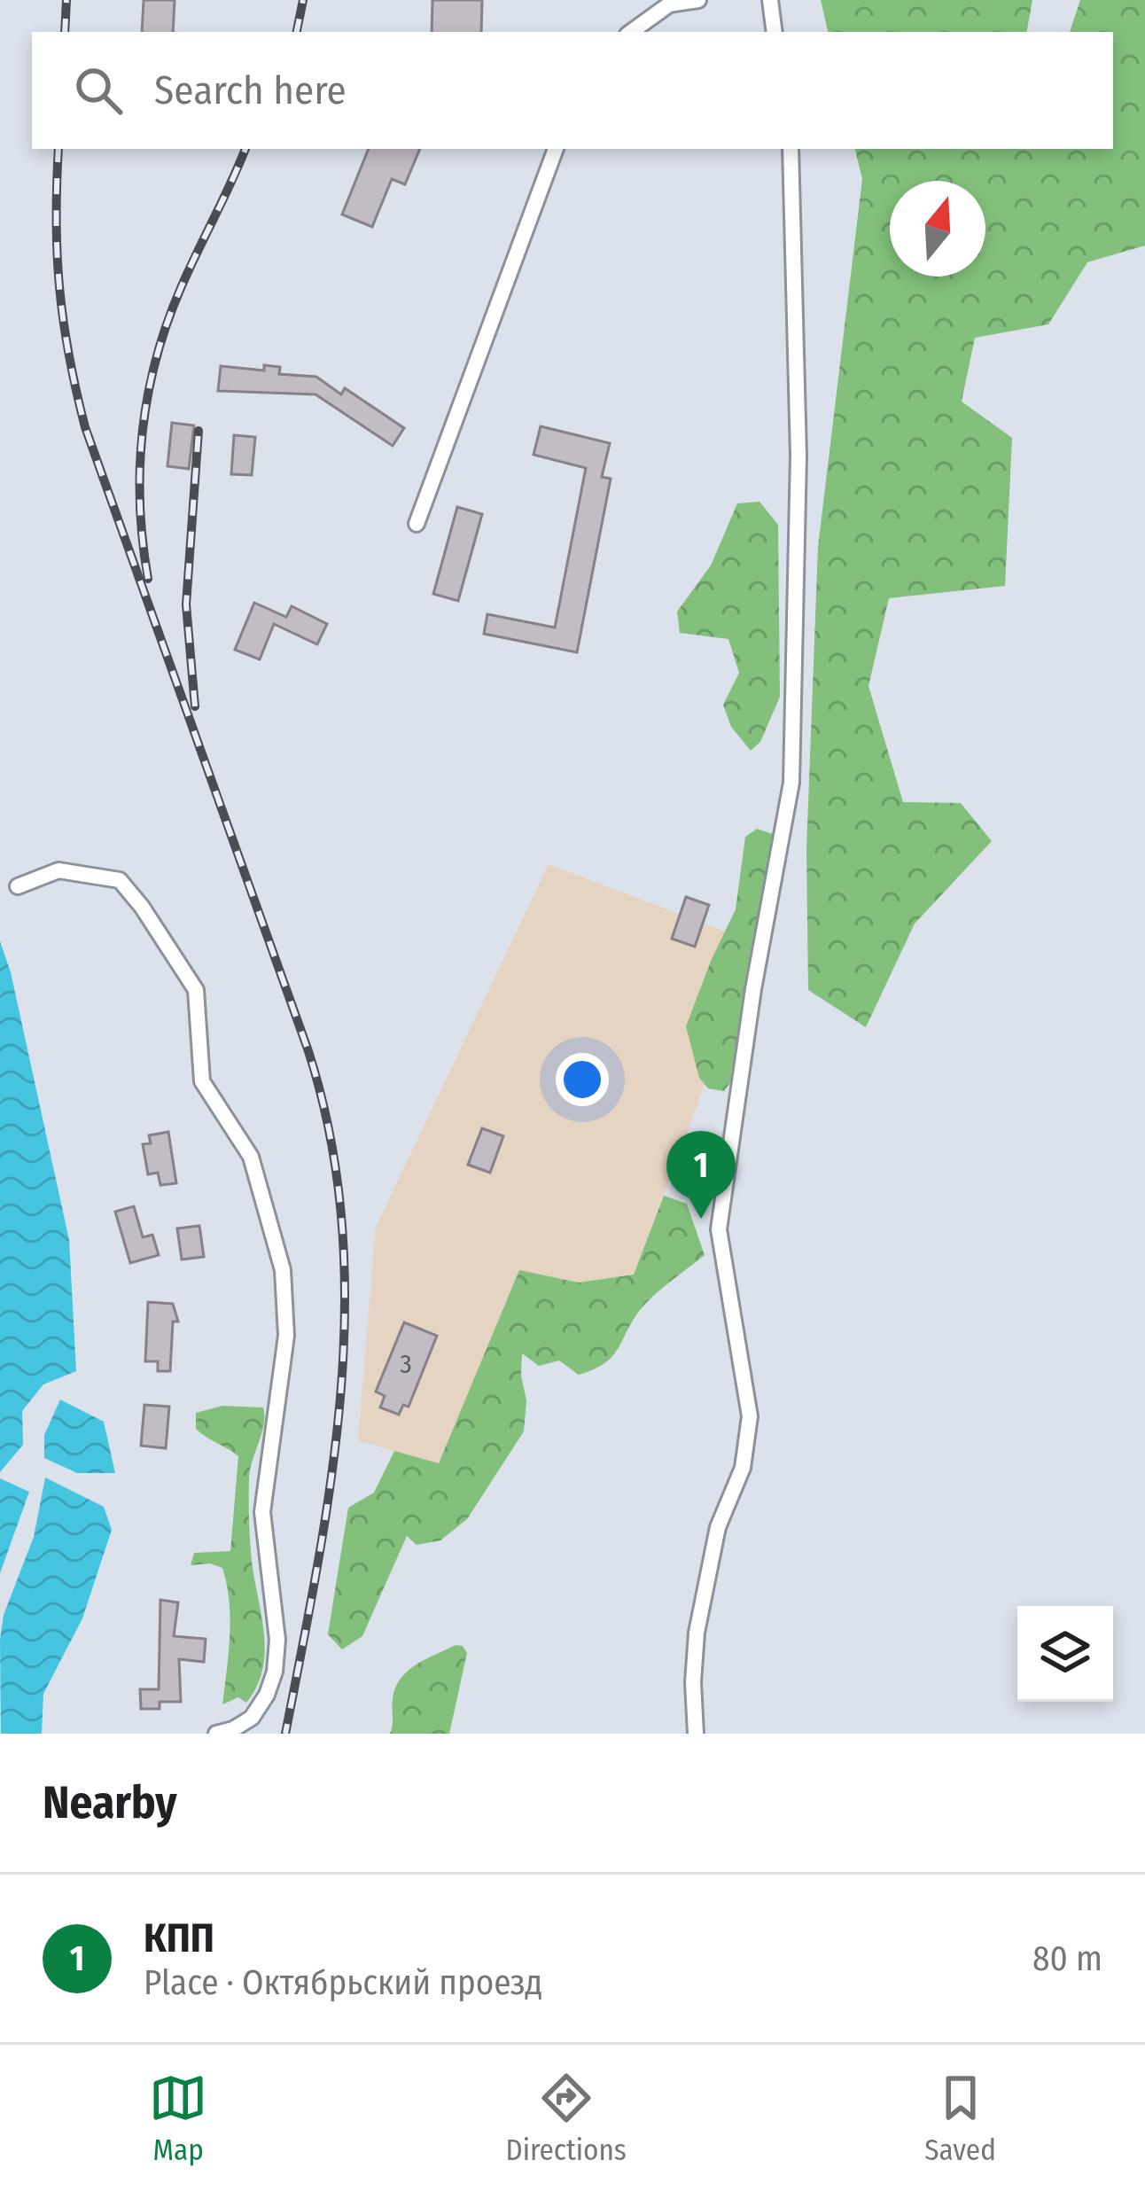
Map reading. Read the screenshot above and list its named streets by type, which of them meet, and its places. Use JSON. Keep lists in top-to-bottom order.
{
  "house_numbers": ["3"],
  "north": "top",
  "page": {
    "search": "Search here",
    "pins": "1",
    "heading": "Nearby",
    "list": [
      {
        "mark": "1",
        "name": "КПП",
        "note": "Place · Октябрьский проезд",
        "value": "80 m"
      }
    ],
    "nav": ["Map", "Directions", "Saved"]
  }
}
